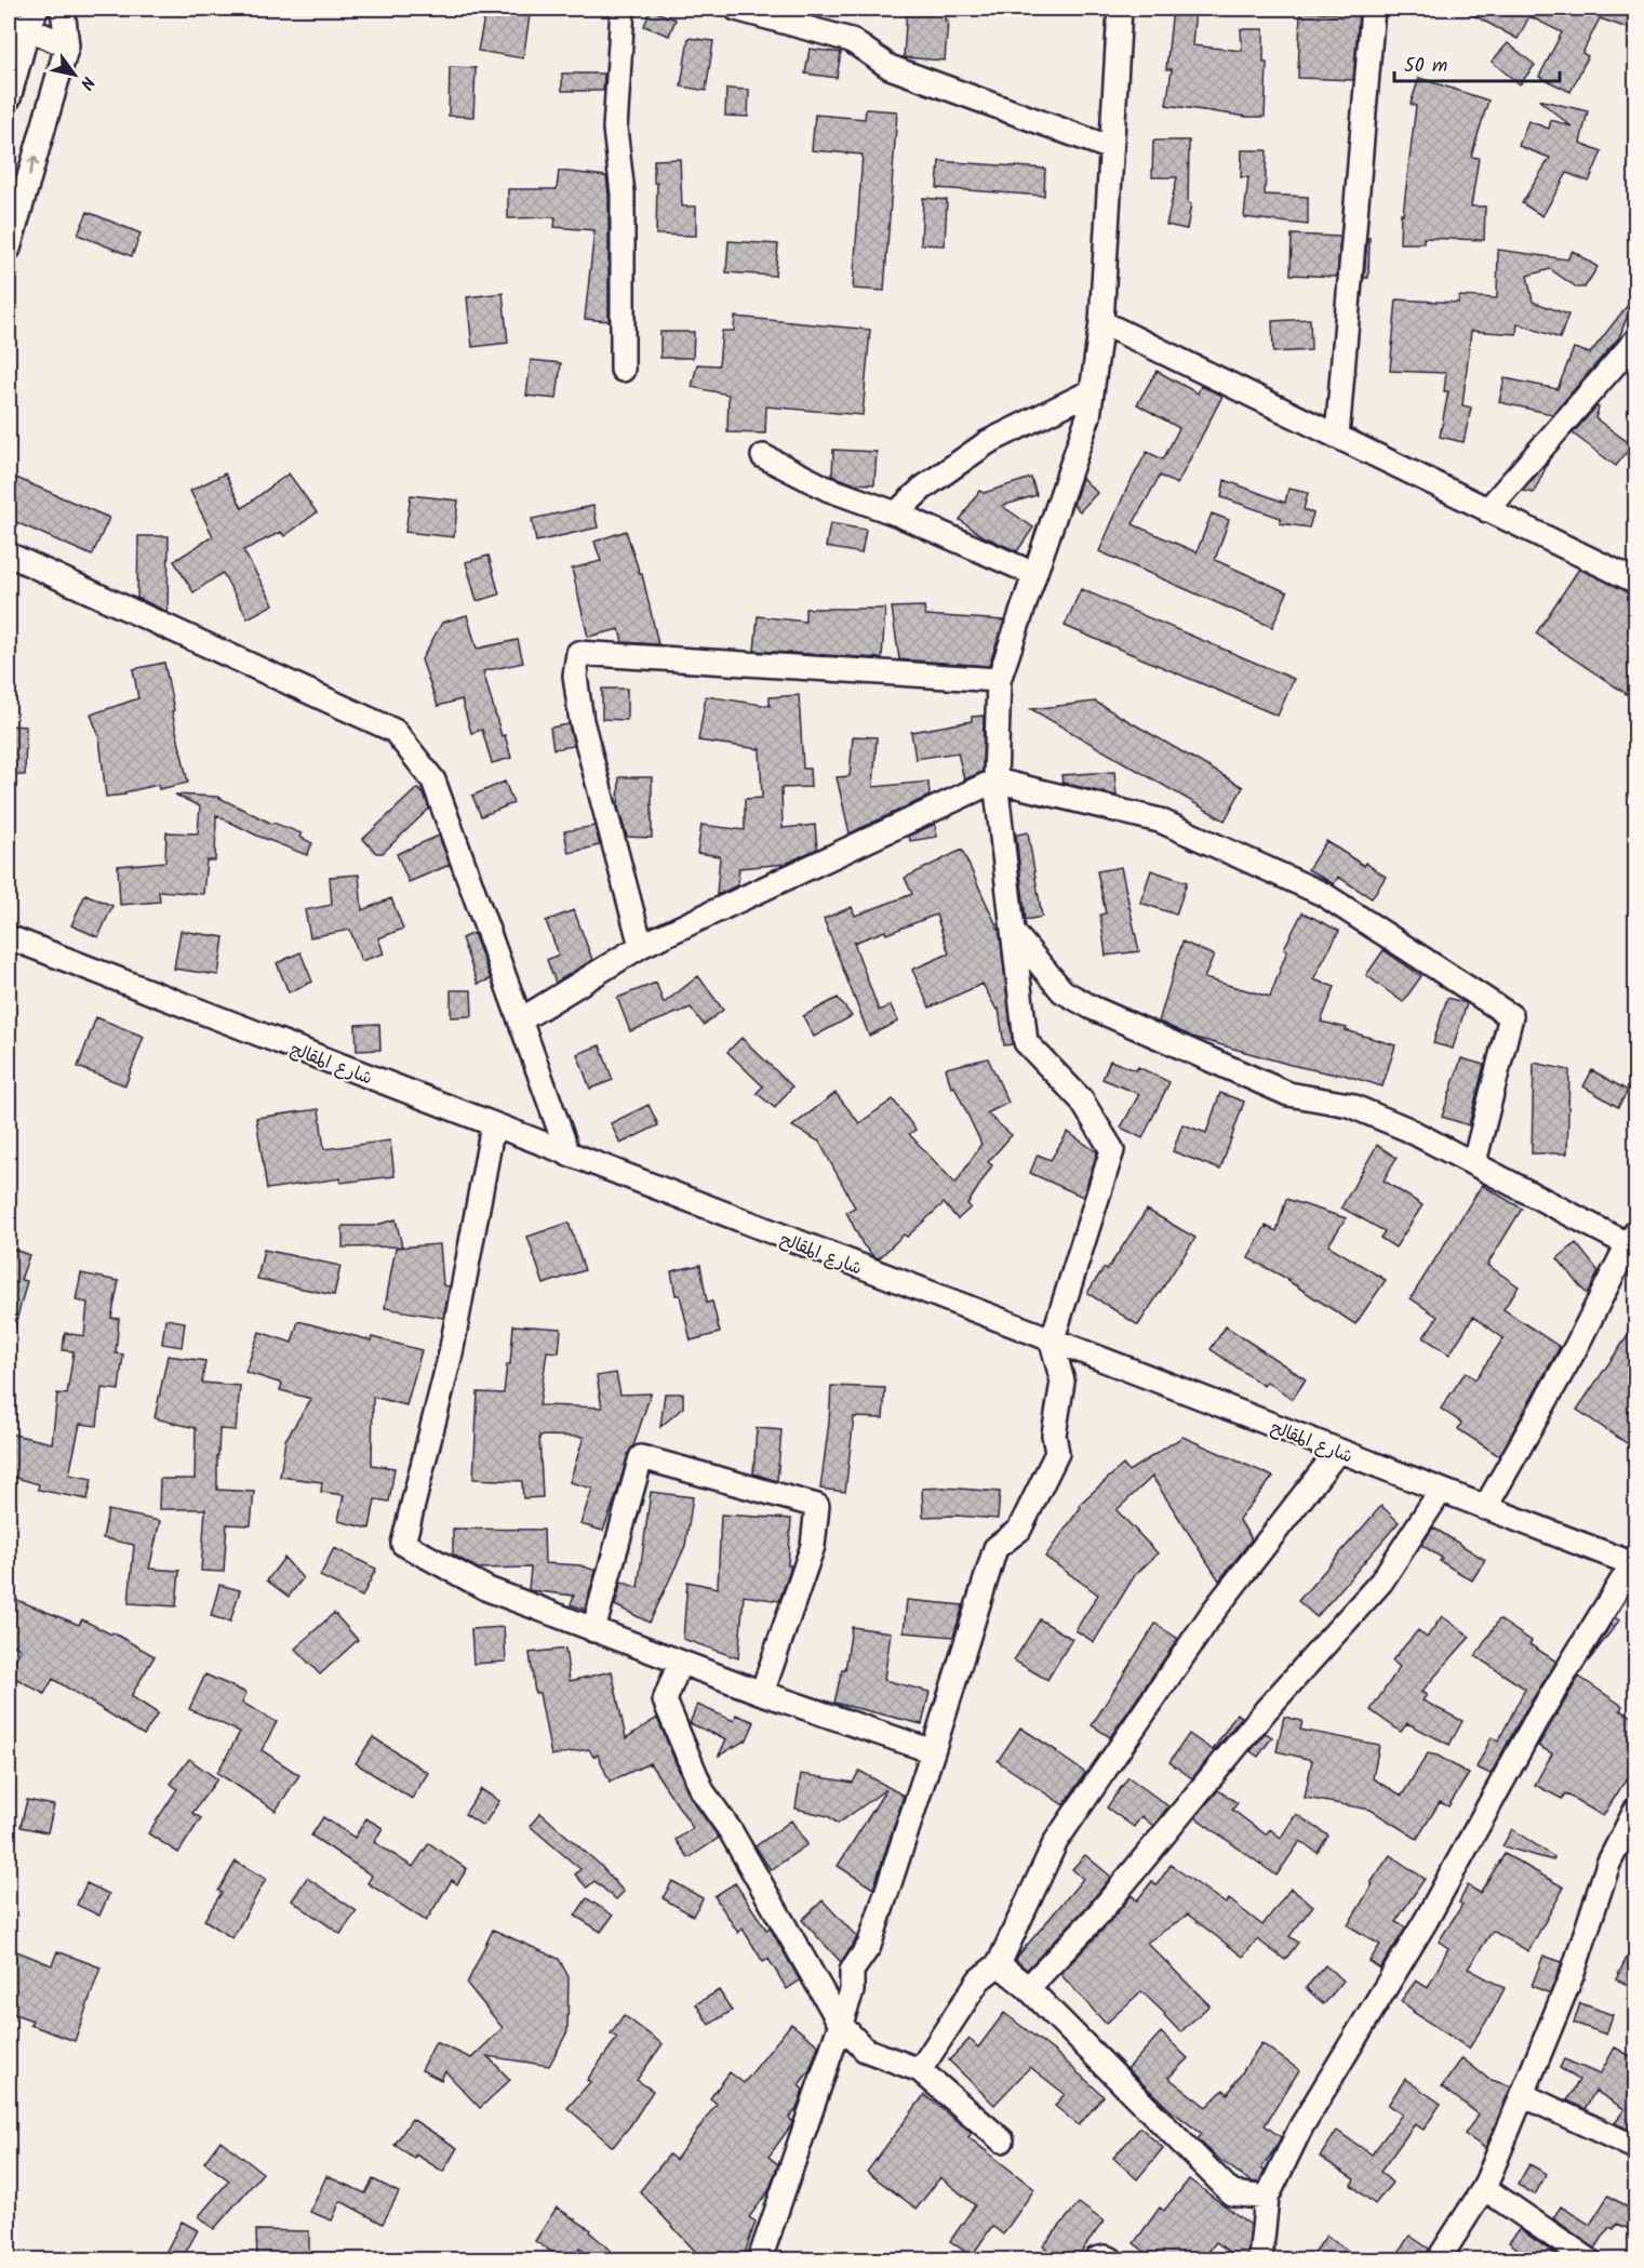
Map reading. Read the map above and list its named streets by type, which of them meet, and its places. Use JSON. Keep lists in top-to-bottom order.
{
  "streets": {
    "street": ["شارع المقالح"]
  },
  "scale_bar": "50 m",
  "north": "bottom right"
}
